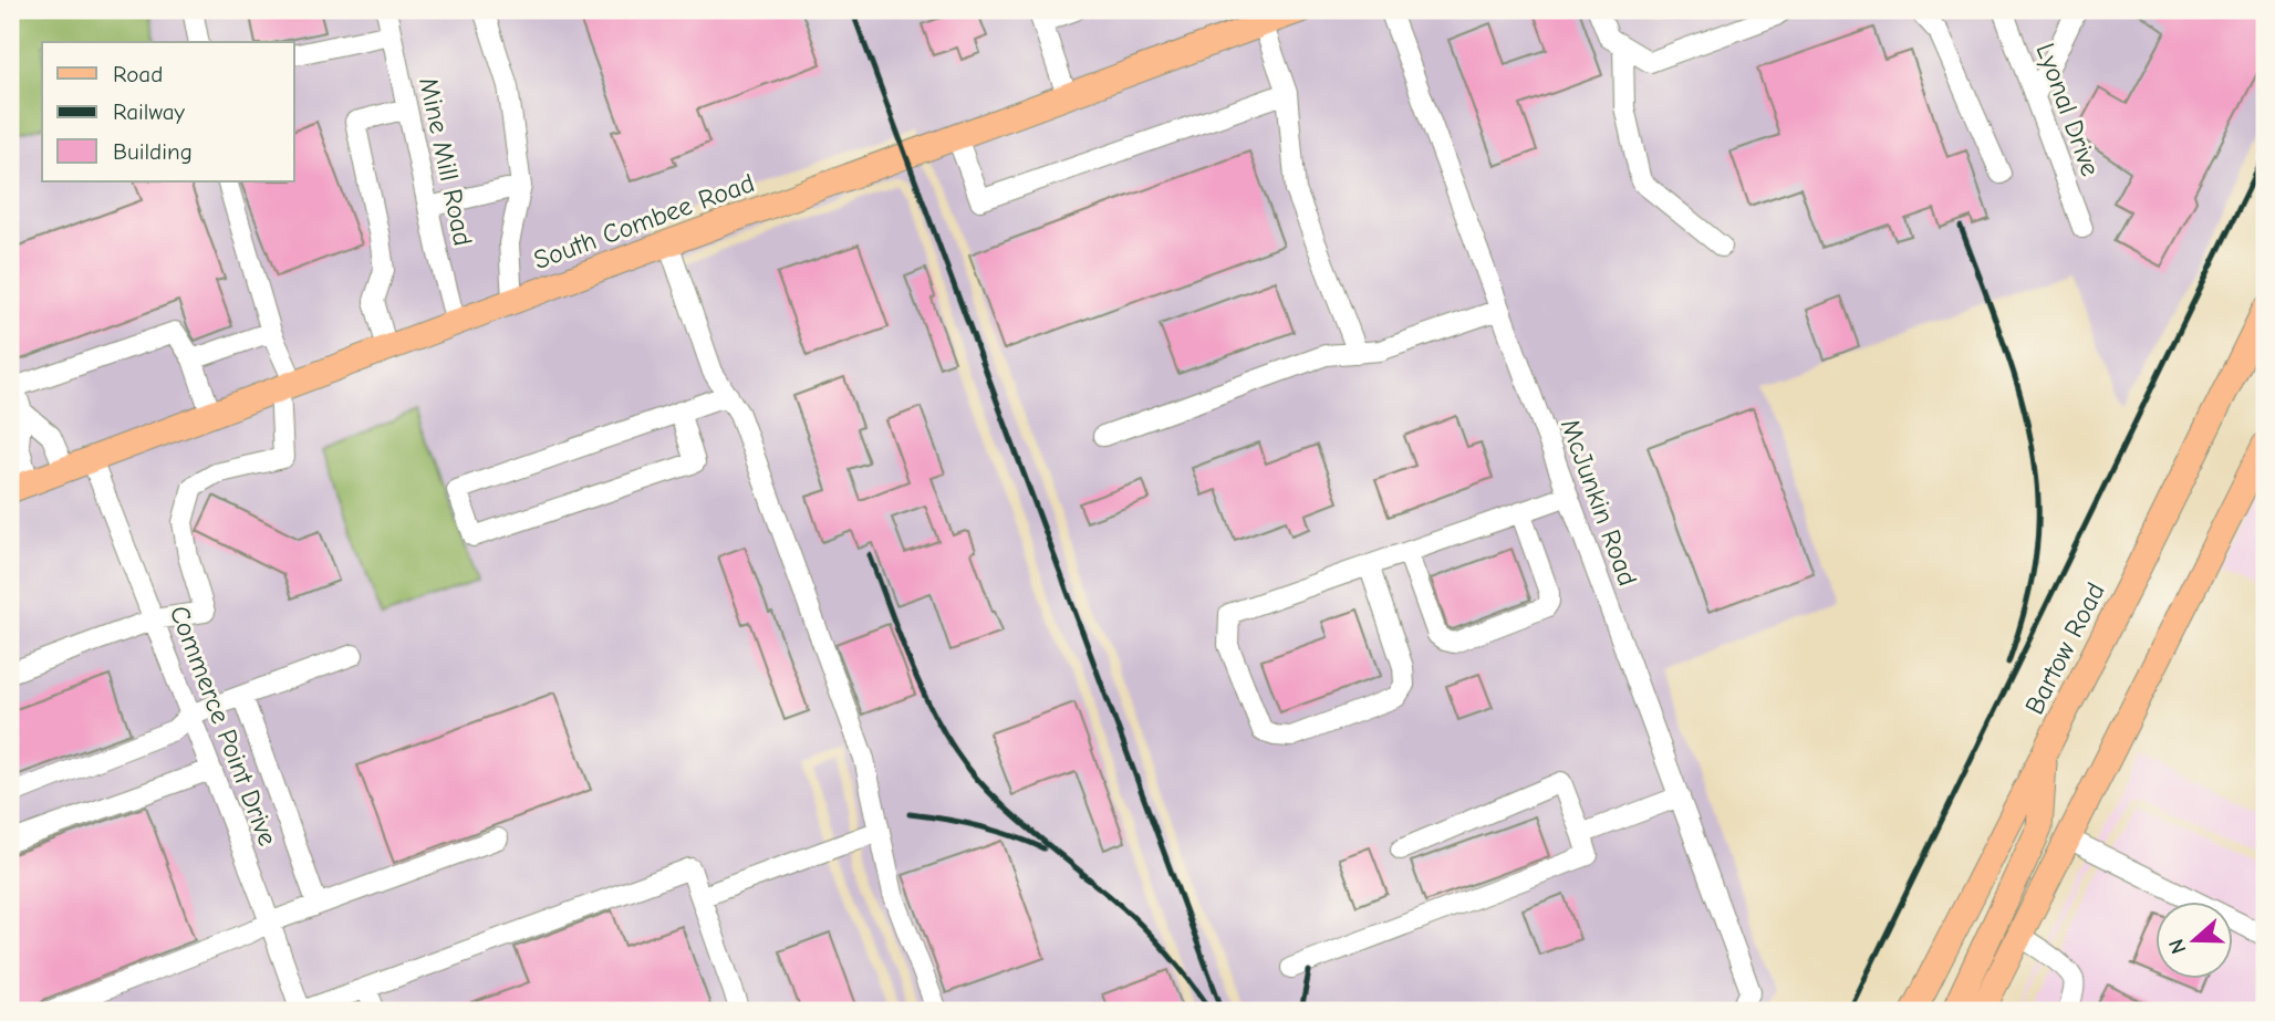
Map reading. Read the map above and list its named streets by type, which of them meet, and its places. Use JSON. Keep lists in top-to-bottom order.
{
  "streets": {
    "main road": ["South Combee Road", "Bartow Road"],
    "street": [
      "Lyonal Drive",
      "Mine Mill Road",
      "McJunkin Road",
      "Commerce Point Drive"
    ]
  },
  "crossings": [
    ["Mine Mill Road", "South Combee Road"],
    ["South Combee Road", "Commerce Point Drive"]
  ],
  "legend": ["Road", "Railway", "Building"],
  "north": "left"
}
